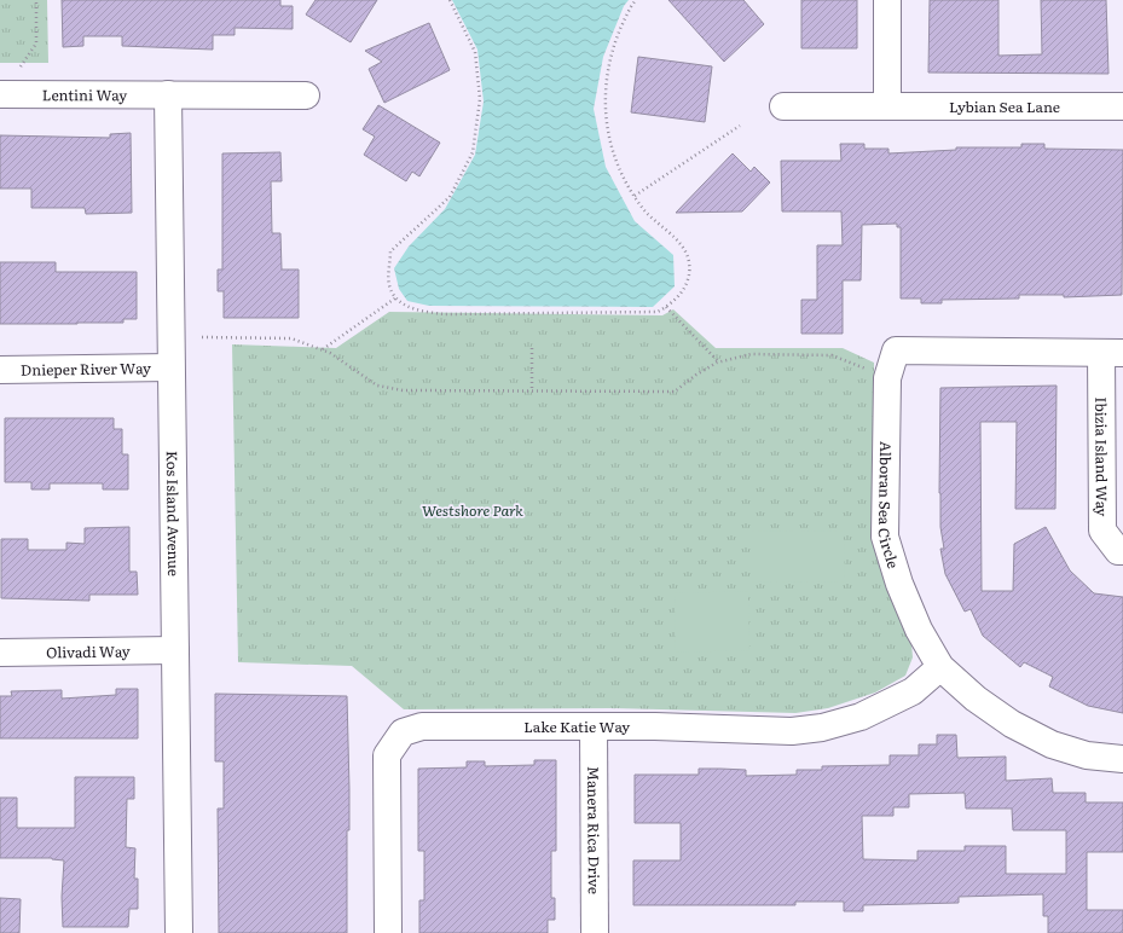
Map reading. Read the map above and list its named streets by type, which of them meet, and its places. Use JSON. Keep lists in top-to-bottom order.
{
  "streets": {
    "street": [
      "Lentini Way",
      "Lybian Sea Lane",
      "Dnieper River Way",
      "Ibizia Island Way",
      "Alboran Sea Circle",
      "Kos Island Avenue",
      "Olivadi Way",
      "Lake Katie Way",
      "Manera Rica Drive"
    ]
  },
  "crossings": [
    ["Lentini Way", "Kos Island Avenue"],
    ["Dnieper River Way", "Kos Island Avenue"],
    ["Ibizia Island Way", "Alboran Sea Circle"],
    ["Alboran Sea Circle", "Lake Katie Way"],
    ["Kos Island Avenue", "Olivadi Way"],
    ["Lake Katie Way", "Manera Rica Drive"]
  ],
  "parks": ["Westshore Park"]
}
